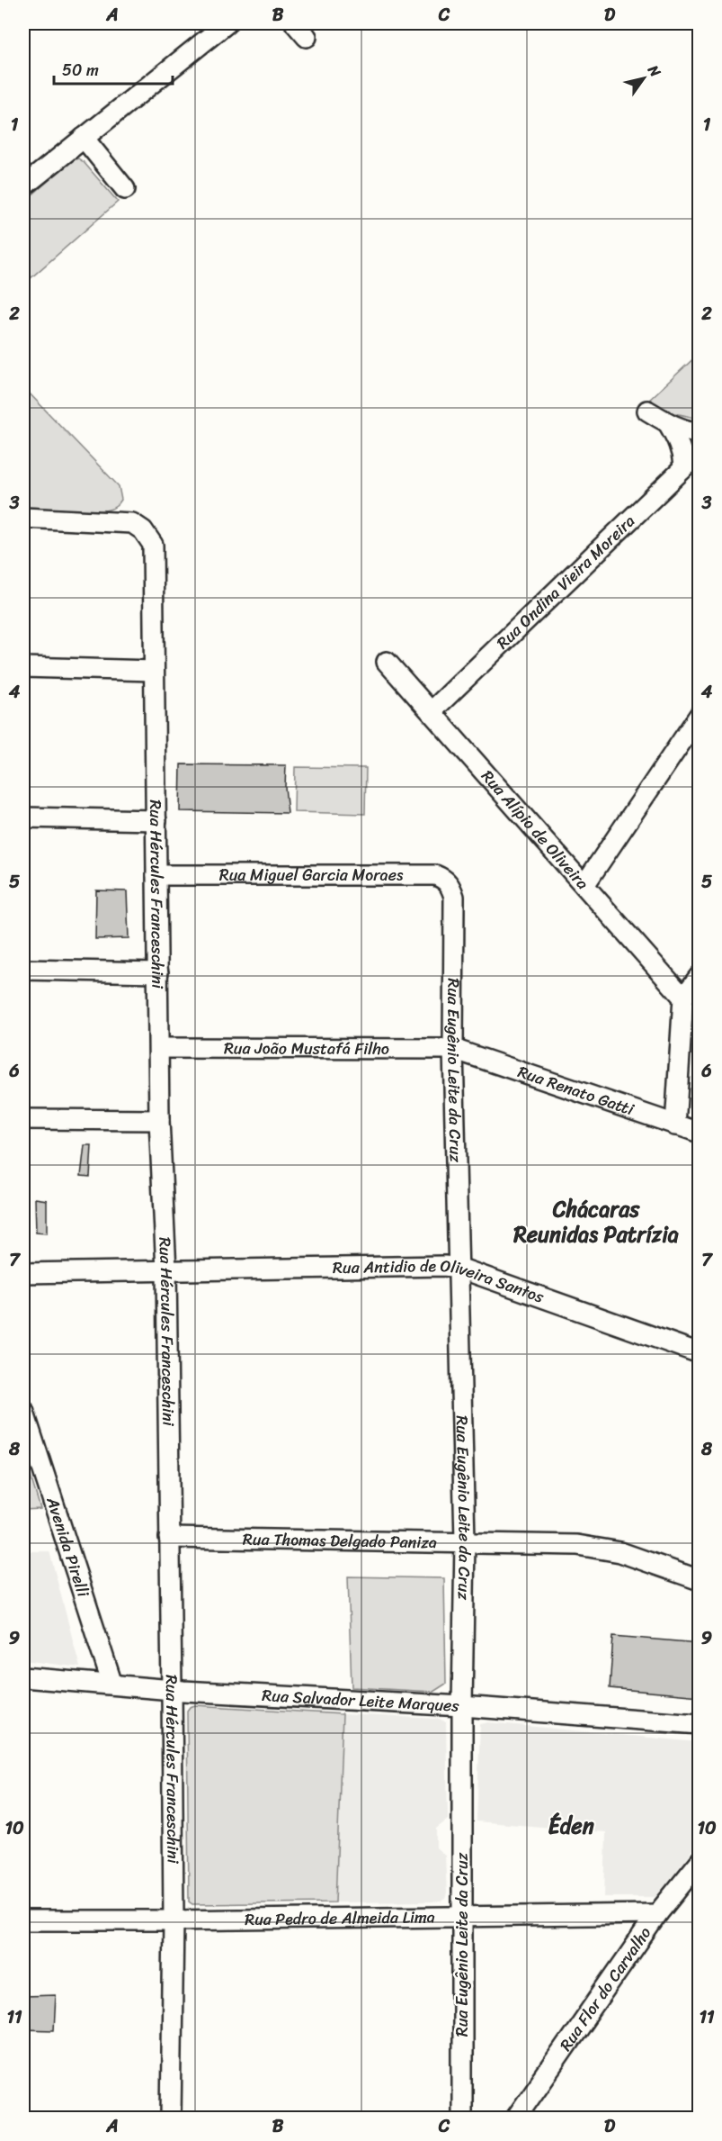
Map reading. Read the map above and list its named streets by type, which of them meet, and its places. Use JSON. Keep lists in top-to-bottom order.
{
  "streets": {
    "street": [
      "Rua Ondina Vieira Moreira",
      "Rua Alípio de Oliveira",
      "Rua Miguel Garcia Moraes",
      "Rua Hércules Franceschini",
      "Rua João Mustafá Filho",
      "Rua Eugênio Leite da Cruz",
      "Rua Renato Gatti",
      "Rua Antidio de Oliveira Santos",
      "Rua Thomas Delgado Paniza",
      "Avenida Pirelli",
      "Rua Salvador Leite Marques",
      "Rua Pedro de Almeida Lima",
      "Rua Flor do Carvalho"
    ]
  },
  "crossings": [
    ["Rua Ondina Vieira Moreira", "Rua Alípio de Oliveira"],
    ["Rua Miguel Garcia Moraes", "Rua Hércules Franceschini"],
    ["Rua Miguel Garcia Moraes", "Rua Eugênio Leite da Cruz"],
    ["Rua Hércules Franceschini", "Rua João Mustafá Filho"],
    ["Rua Hércules Franceschini", "Rua Antidio de Oliveira Santos"],
    ["Rua Hércules Franceschini", "Rua Thomas Delgado Paniza"],
    ["Rua Hércules Franceschini", "Rua Salvador Leite Marques"],
    ["Rua Hércules Franceschini", "Rua Pedro de Almeida Lima"],
    ["Rua João Mustafá Filho", "Rua Eugênio Leite da Cruz"],
    ["Rua João Mustafá Filho", "Rua Renato Gatti"],
    ["Rua Eugênio Leite da Cruz", "Rua Renato Gatti"],
    ["Rua Eugênio Leite da Cruz", "Rua Antidio de Oliveira Santos"],
    ["Rua Eugênio Leite da Cruz", "Rua Thomas Delgado Paniza"],
    ["Rua Eugênio Leite da Cruz", "Rua Salvador Leite Marques"],
    ["Rua Eugênio Leite da Cruz", "Rua Pedro de Almeida Lima"],
    ["Avenida Pirelli", "Rua Salvador Leite Marques"],
    ["Rua Pedro de Almeida Lima", "Rua Flor do Carvalho"]
  ],
  "districts": ["Chácaras Reunidas Patrízia", "Éden"],
  "scale_bar": "50 m",
  "north": "top right",
  "grid": {
    "columns": [
      "A",
      "B",
      "C",
      "D"
    ],
    "rows": [
      "1",
      "2",
      "3",
      "4",
      "5",
      "6",
      "7",
      "8",
      "9",
      "10",
      "11"
    ]
  }
}
